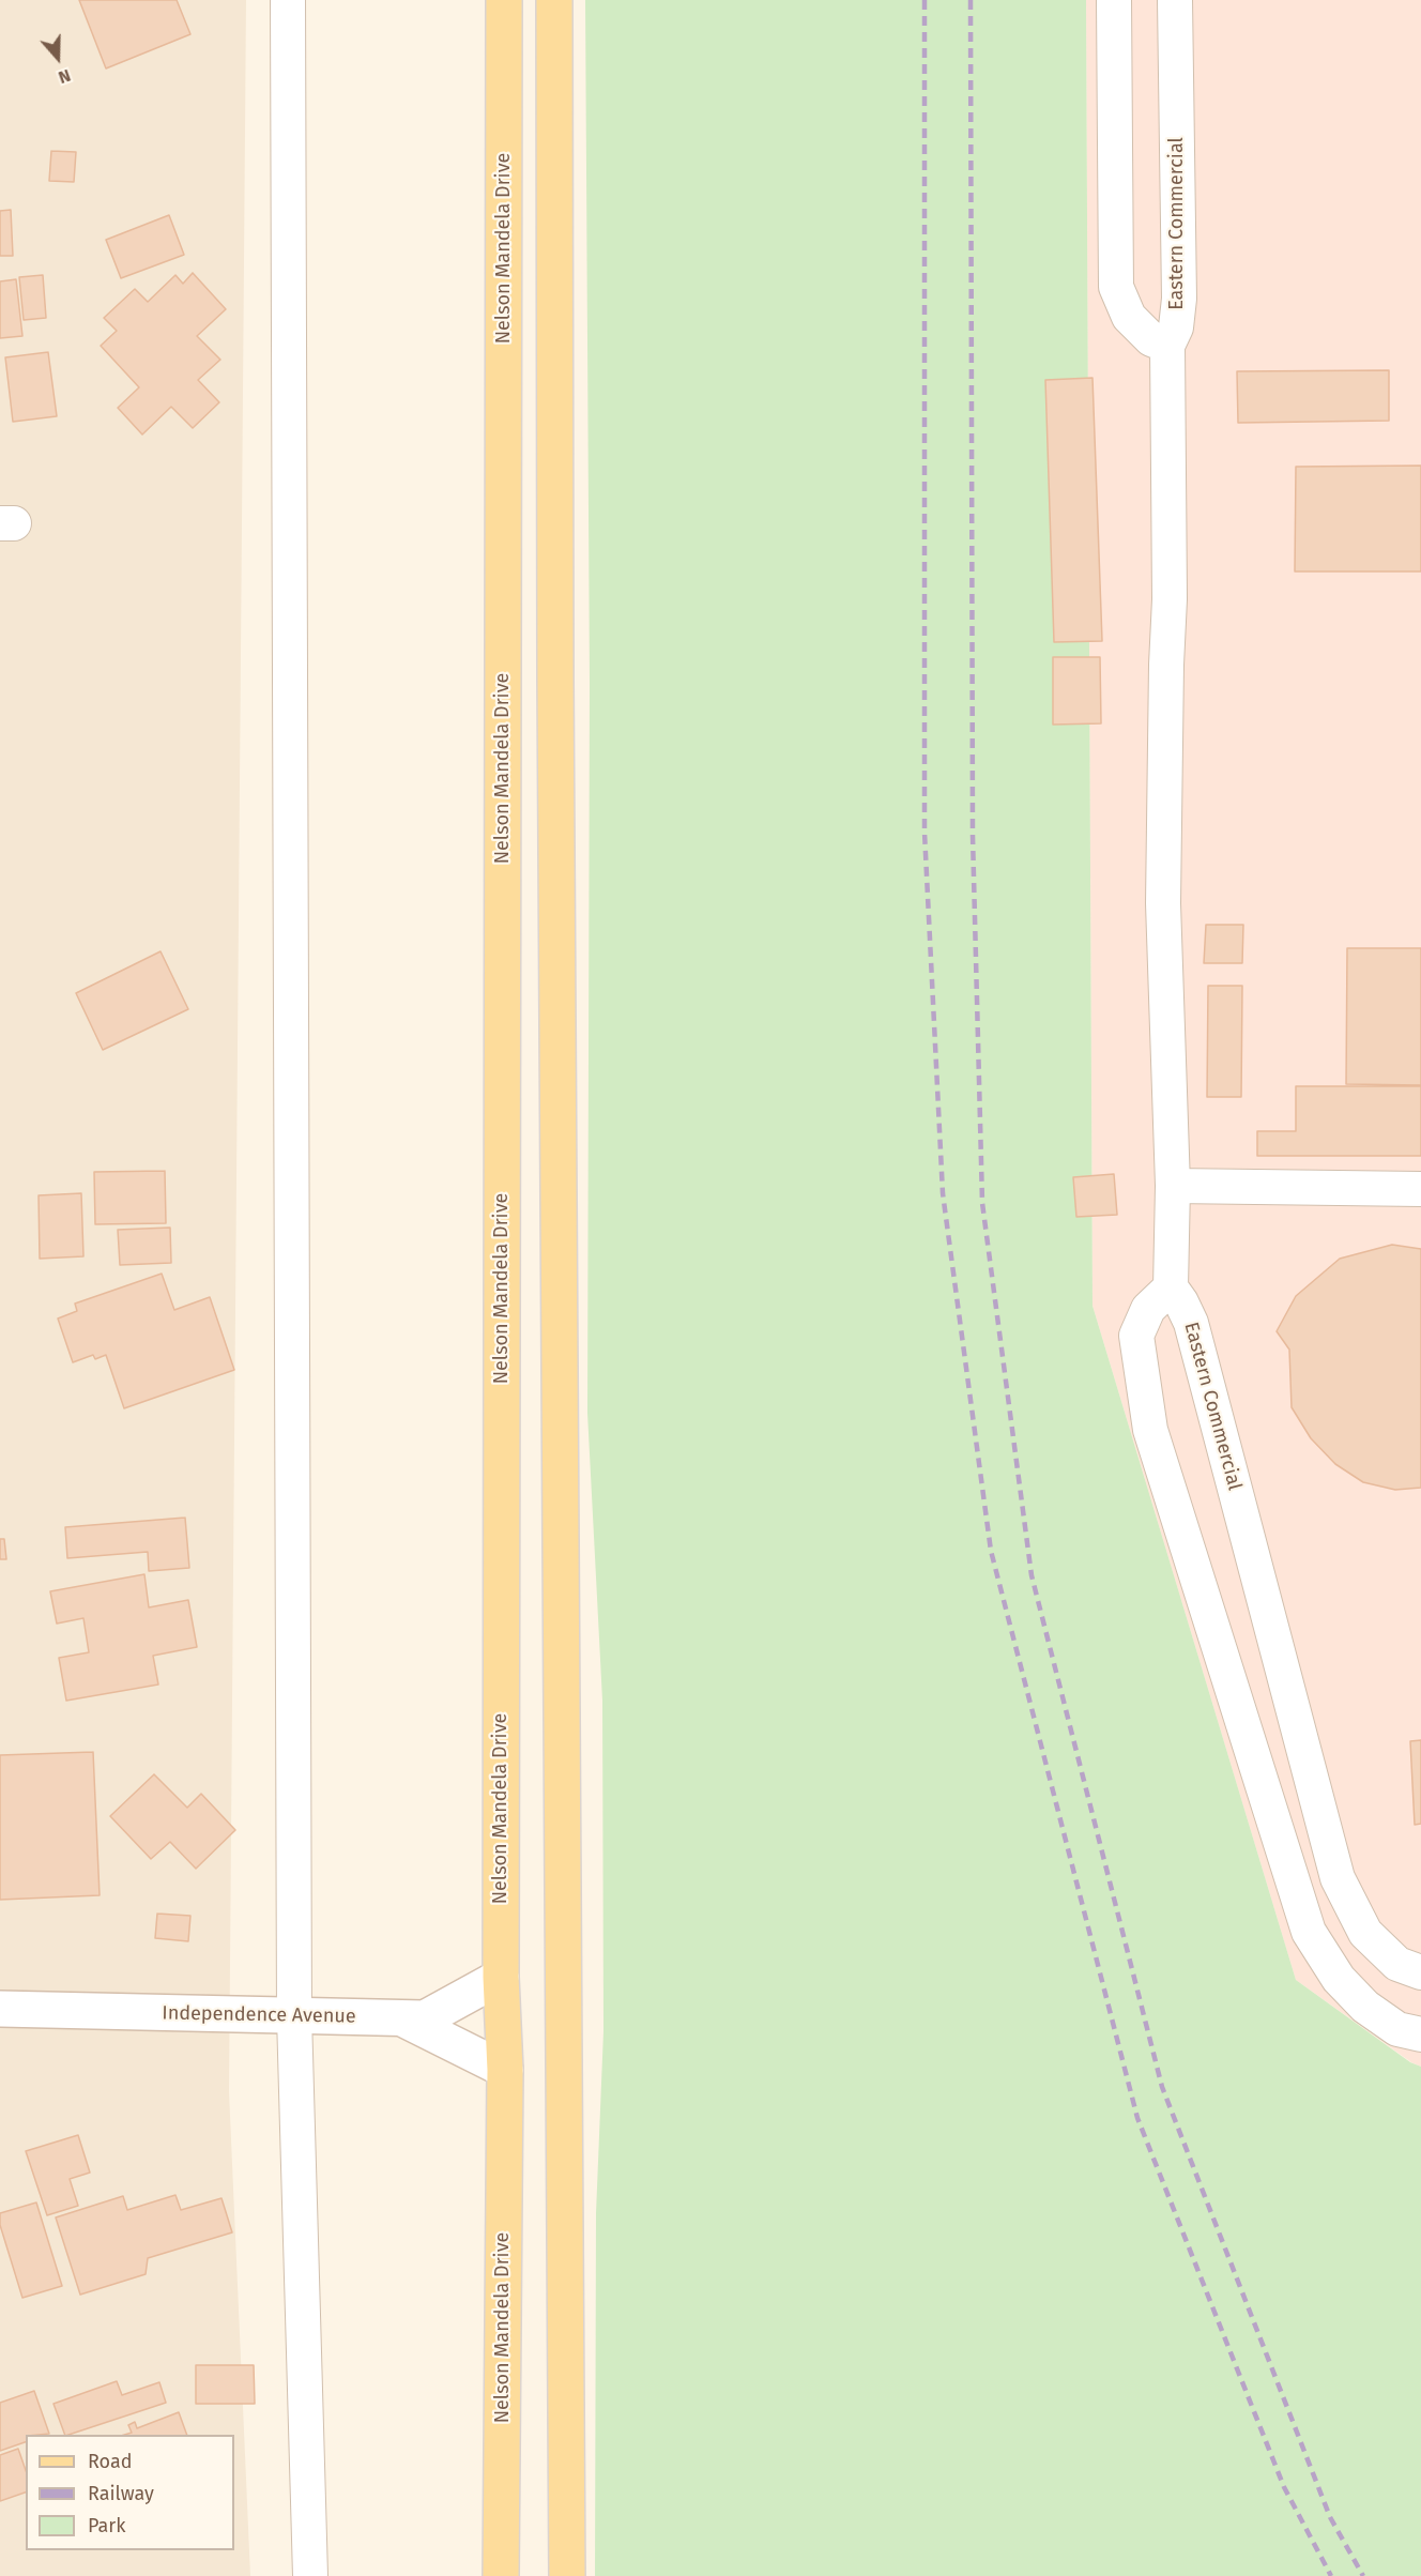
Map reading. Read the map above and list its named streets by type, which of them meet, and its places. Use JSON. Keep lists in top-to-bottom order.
{
  "streets": {
    "main road": ["Nelson Mandela Drive"],
    "street": ["Eastern Commercial", "Independence Avenue"]
  },
  "crossings": [
    ["Nelson Mandela Drive", "Independence Avenue"]
  ],
  "legend": ["Road", "Railway", "Park"],
  "north": "bottom"
}
